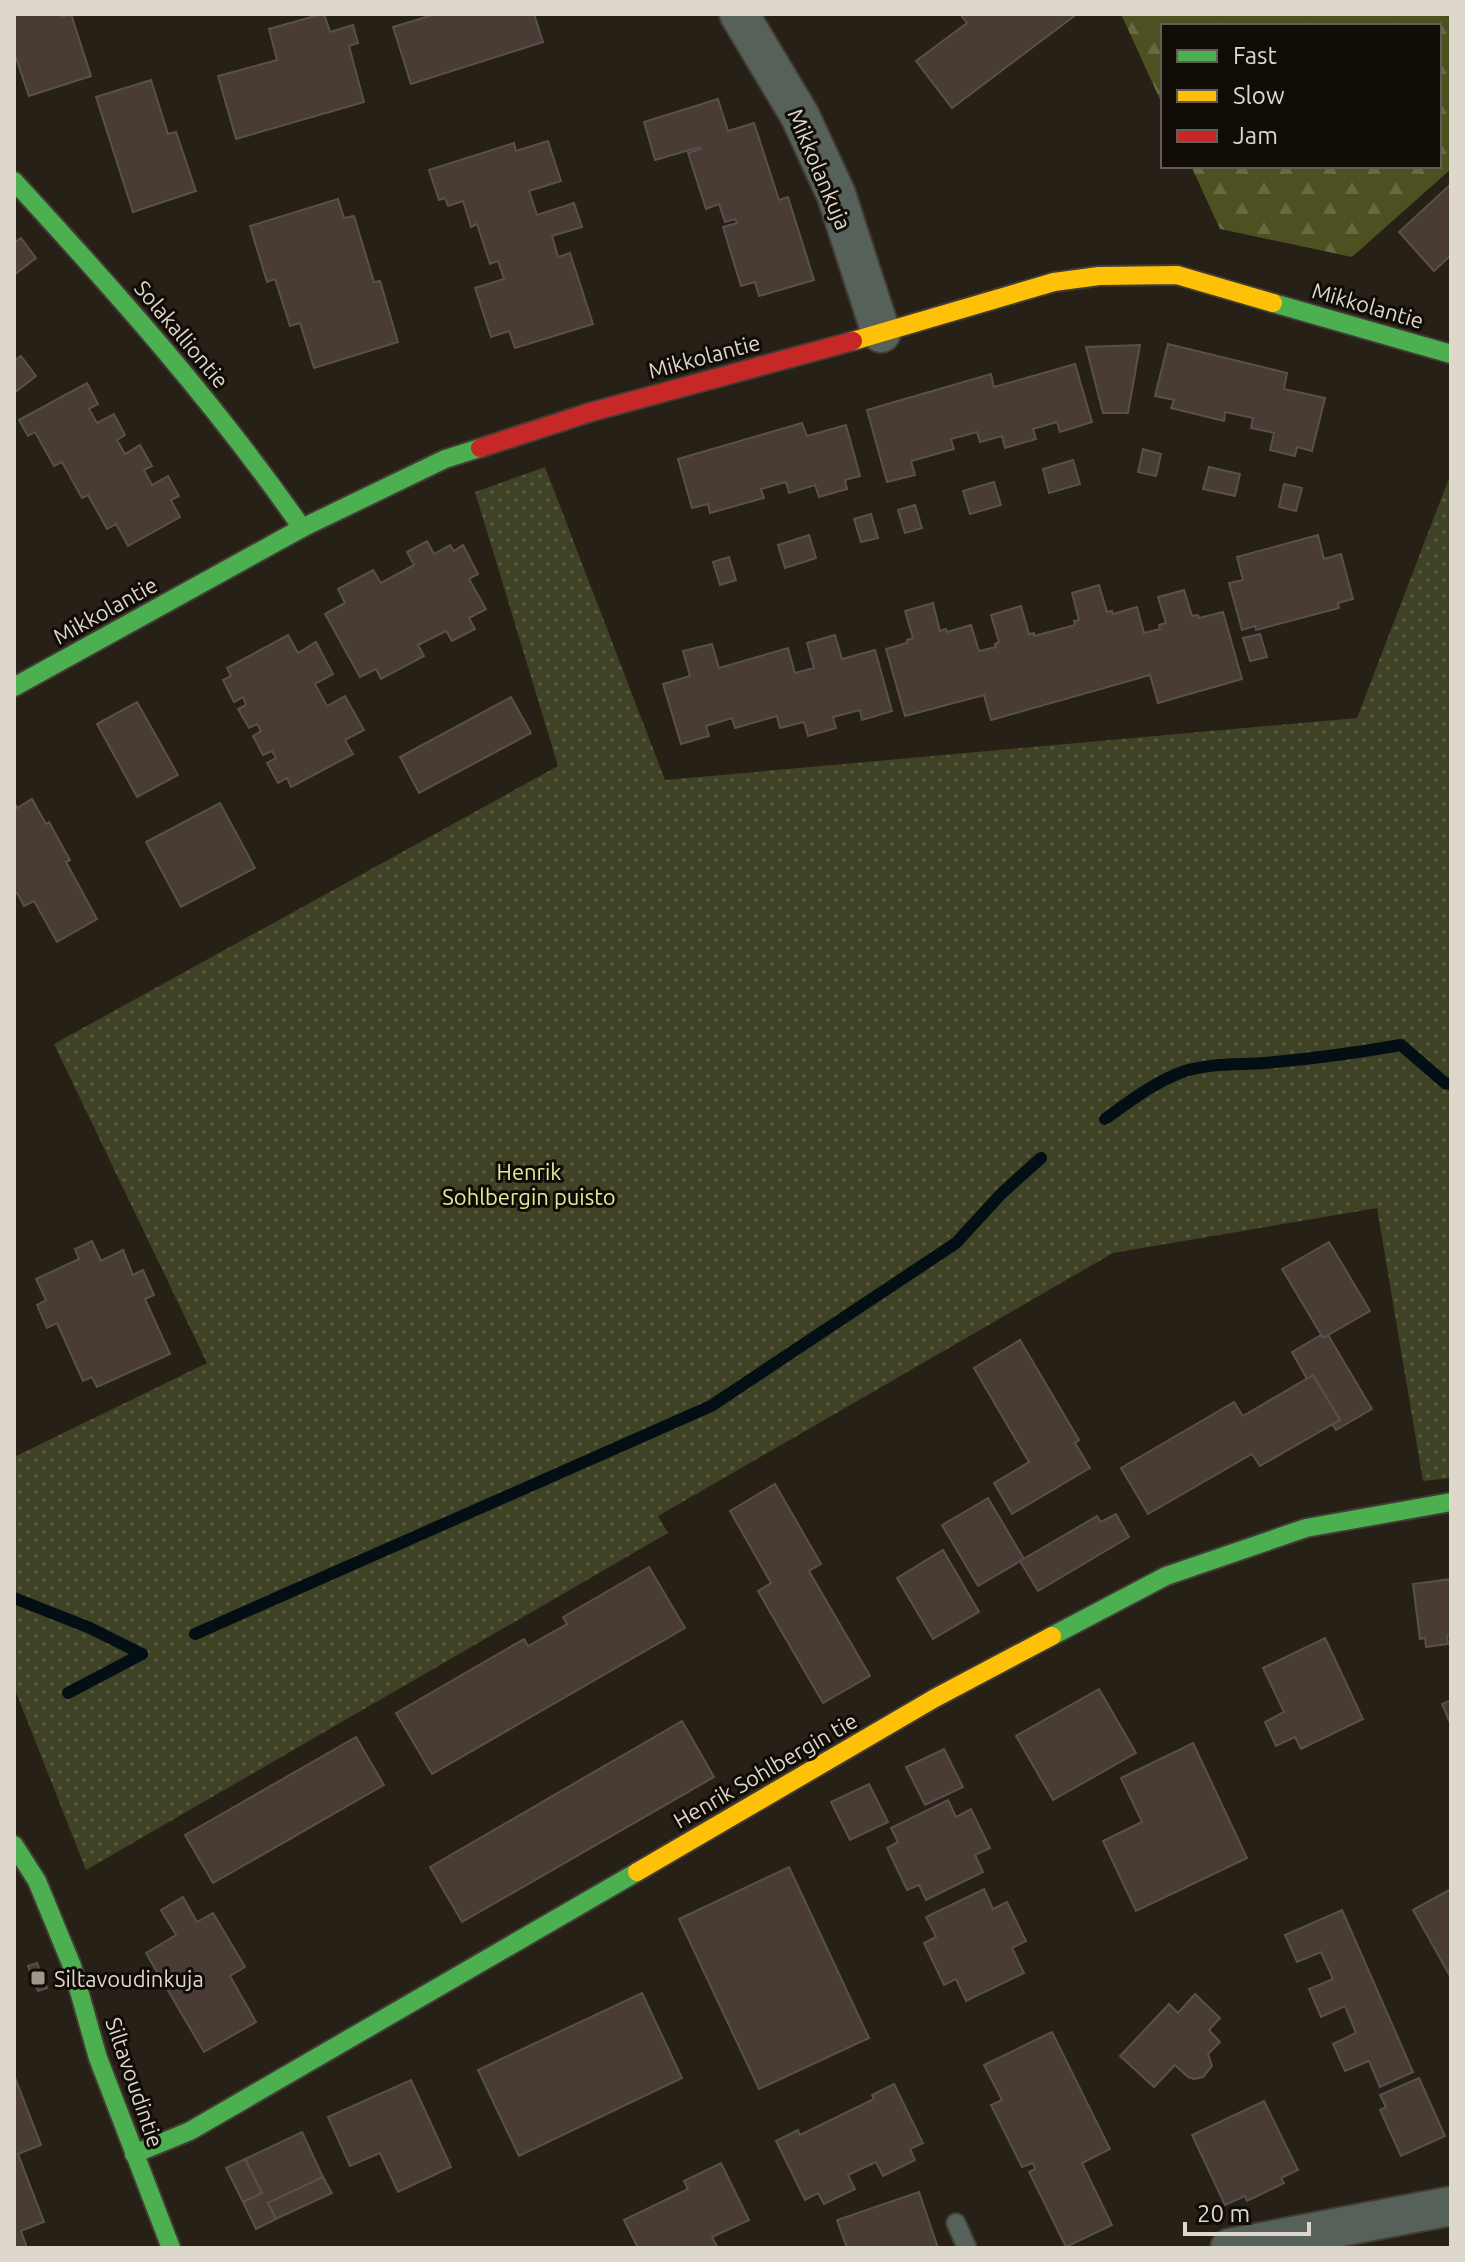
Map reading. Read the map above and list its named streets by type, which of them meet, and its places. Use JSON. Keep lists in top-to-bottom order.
{
  "streets": {
    "street": [
      "Mikkolankuja",
      "Mikkolantie",
      "Solakalliontie",
      "Henrik Sohlbergin tie",
      "Siltavoudintie"
    ]
  },
  "crossings": [
    ["Mikkolankuja", "Mikkolantie"],
    ["Mikkolantie", "Solakalliontie"],
    ["Henrik Sohlbergin tie", "Siltavoudintie"]
  ],
  "parks": ["Henrik Sohlbergin puisto"],
  "places": {
    "transit": ["Siltavoudinkuja"]
  },
  "legend": ["Fast", "Slow", "Jam"],
  "scale_bar": "20 m"
}
